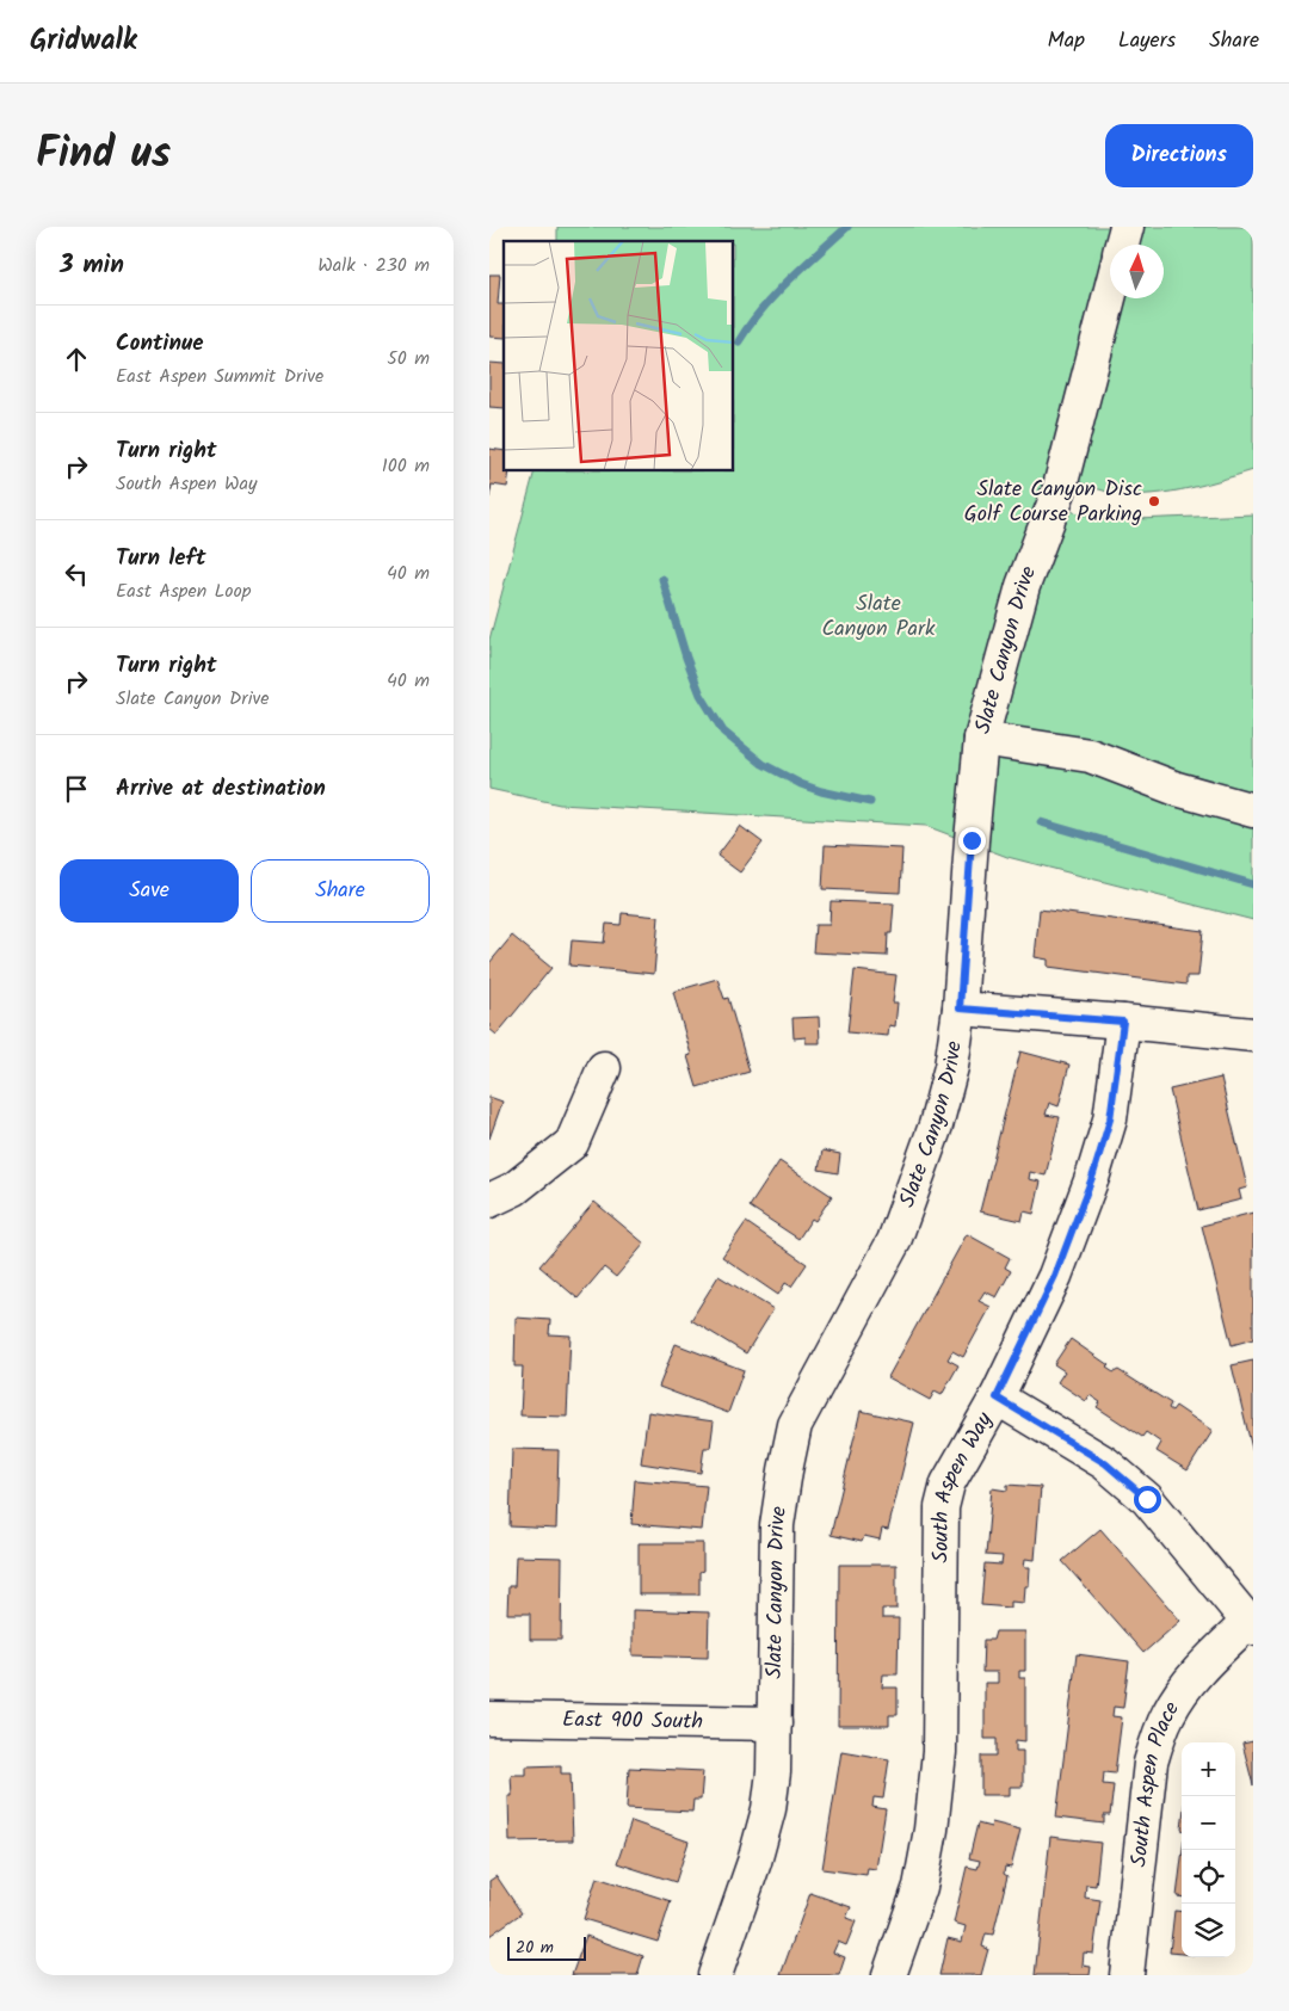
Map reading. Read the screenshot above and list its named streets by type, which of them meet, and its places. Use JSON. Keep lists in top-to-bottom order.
{
  "streets": {
    "street": [
      "Slate Canyon Drive",
      "South Aspen Way",
      "East 900 South",
      "South Aspen Place"
    ]
  },
  "crossings": [
    ["Slate Canyon Drive", "East 900 South"]
  ],
  "parks": ["Slate Canyon Park"],
  "places": ["Slate Canyon Disc Golf Course Parking"],
  "scale_bar": "20 m",
  "north": "top",
  "page": {
    "header": "Gridwalk",
    "nav": ["Map", "Layers", "Share"],
    "title": "Find us",
    "buttons": [
      "Directions",
      ["Save", "Share"]
    ],
    "heading": ["3 min", "Walk · 230 m"],
    "list": [
      ["Continue", "East Aspen Summit Drive", "50 m"],
      ["Turn right", "South Aspen Way", "100 m"],
      ["Turn left", "East Aspen Loop", "40 m"],
      ["Turn right", "Slate Canyon Drive", "40 m"],
      "Arrive at destination"
    ],
    "map_buttons": ["+", "−"],
    "scale": "20 m"
  }
}
